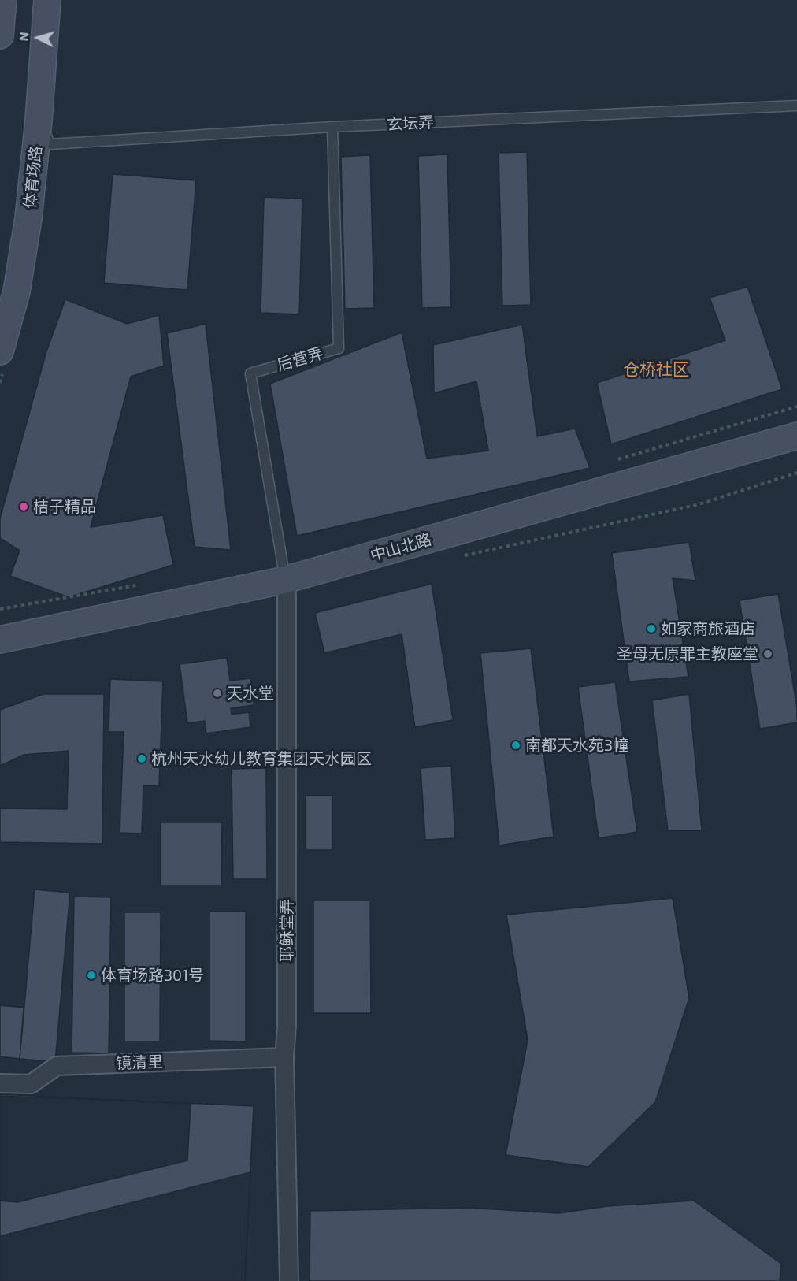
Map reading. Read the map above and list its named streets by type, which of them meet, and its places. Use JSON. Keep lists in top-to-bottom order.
{
  "streets": {
    "main road": ["体育场路", "中山北路"],
    "street": ["耶稣堂弄", "镜清里"],
    "lane": ["玄坛弄", "后营弄"]
  },
  "crossings": [
    ["玄坛弄", "体育场路"],
    ["玄坛弄", "后营弄"],
    ["后营弄", "中山北路"],
    ["后营弄", "耶稣堂弄"],
    ["中山北路", "耶稣堂弄"],
    ["耶稣堂弄", "镜清里"]
  ],
  "districts": ["仓桥社区"],
  "places": [
    "桔子精品",
    "如家商旅酒店",
    "圣母无原罪主教座堂",
    "天水堂",
    "南都天水苑3幢",
    "杭州天水幼儿教育集团天水园区",
    "体育场路301号"
  ],
  "north": "left"
}
